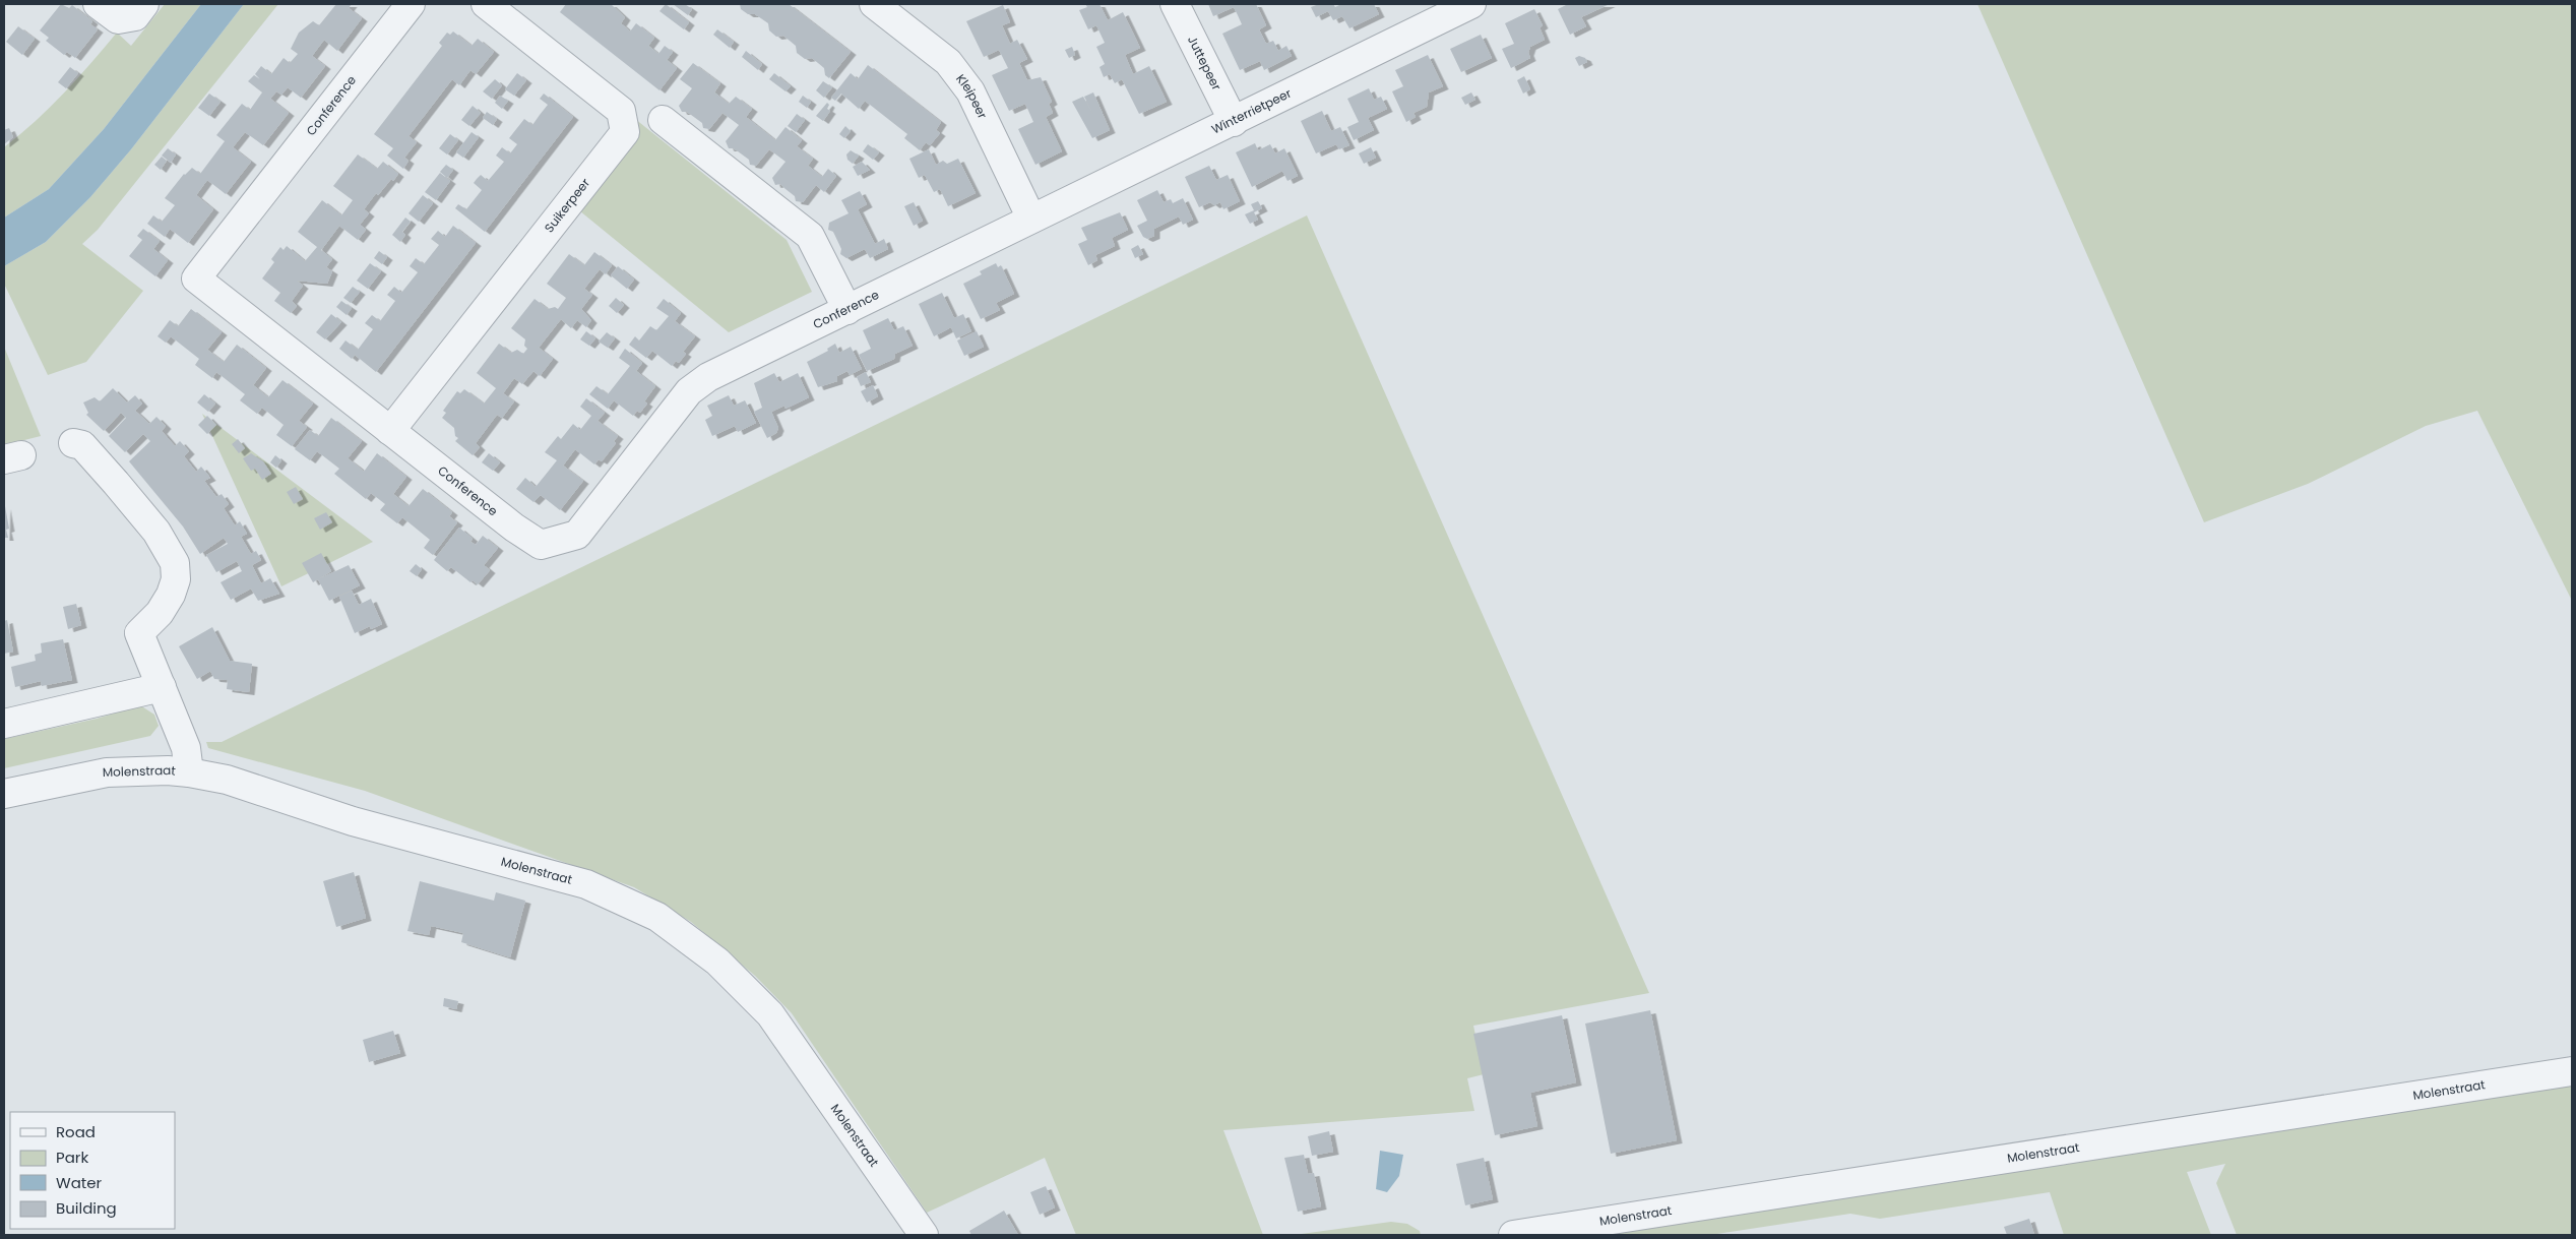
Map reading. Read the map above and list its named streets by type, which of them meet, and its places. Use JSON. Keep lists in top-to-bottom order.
{
  "streets": {
    "street": [
      "Juttepeer",
      "Kleipeer",
      "Conference",
      "Winterrietpeer",
      "Suikerpeer",
      "Molenstraat"
    ]
  },
  "crossings": [
    ["Juttepeer", "Winterrietpeer"],
    ["Kleipeer", "Conference"],
    ["Kleipeer", "Winterrietpeer"],
    ["Conference", "Winterrietpeer"],
    ["Conference", "Suikerpeer"]
  ],
  "legend": [
    "Road",
    "Park",
    "Water",
    "Building"
  ]
}
